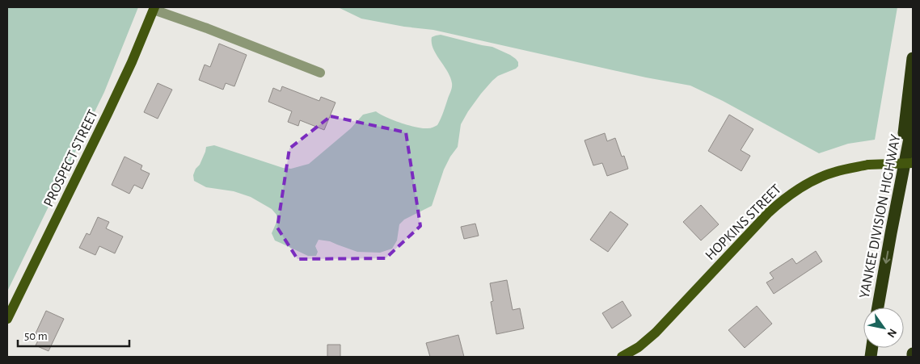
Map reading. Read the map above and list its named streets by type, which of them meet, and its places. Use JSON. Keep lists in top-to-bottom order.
{
  "streets": {
    "highway": ["YANKEE DIVISION HIGHWAY"],
    "main road": ["PROSPECT STREET", "HOPKINS STREET"]
  },
  "one_way": ["YANKEE DIVISION HIGHWAY"],
  "scale_bar": "50 m",
  "north": "bottom right"
}
